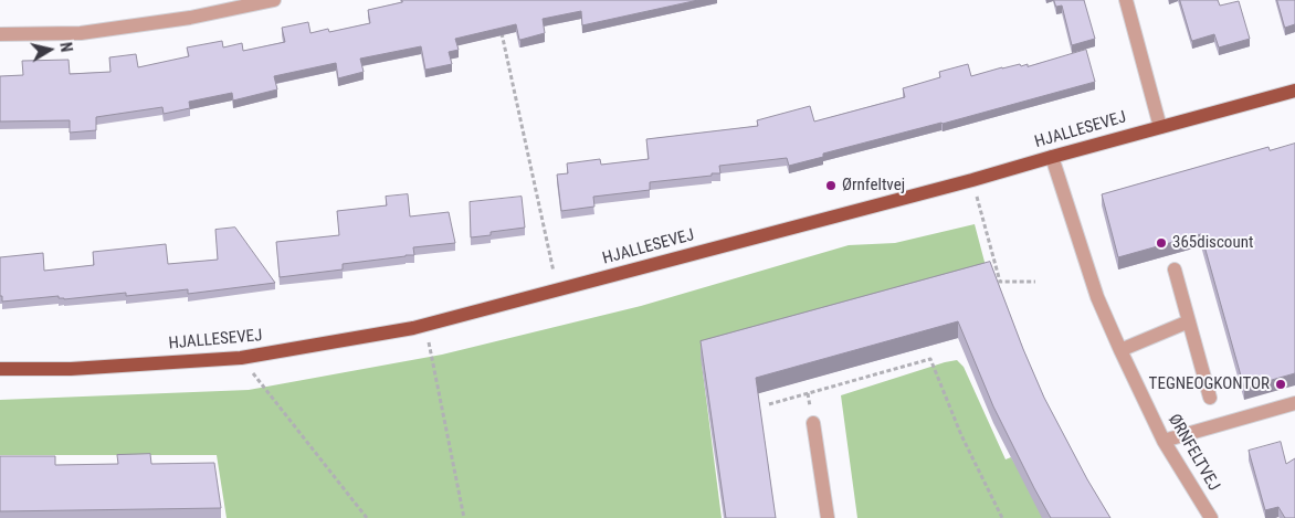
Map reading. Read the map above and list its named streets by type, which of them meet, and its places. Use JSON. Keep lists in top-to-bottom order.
{
  "streets": {
    "main road": ["HJALLESEVEJ"],
    "street": ["ØRNFELTVEJ"]
  },
  "crossings": [
    ["HJALLESEVEJ", "ØRNFELTVEJ"]
  ],
  "places": ["Ørnfeltvej", "365discount", "TEGNEOGKONTOR"],
  "north": "right"
}
